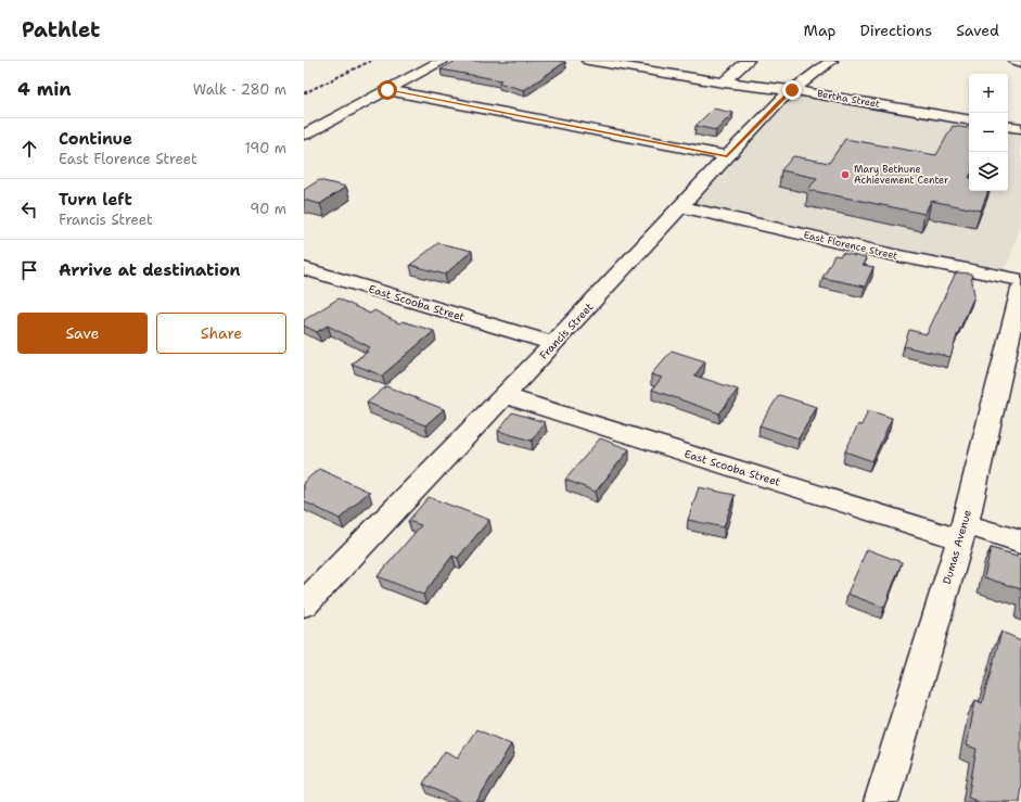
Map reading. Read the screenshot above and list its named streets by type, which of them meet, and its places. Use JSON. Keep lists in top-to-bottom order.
{
  "streets": {
    "street": [
      "Bertha Street",
      "East Florence Street",
      "East Scooba Street",
      "Francis Street",
      "Dumas Avenue"
    ]
  },
  "crossings": [
    ["Bertha Street", "Francis Street"],
    ["East Florence Street", "Francis Street"],
    ["East Scooba Street", "Francis Street"],
    ["East Scooba Street", "Dumas Avenue"]
  ],
  "places": ["Mary Bethune Achievement Center"],
  "page": {
    "header": "Pathlet",
    "nav": ["Map", "Directions", "Saved"],
    "heading": ["4 min", "Walk · 280 m"],
    "map_buttons": ["+", "−"],
    "list": [
      ["Continue", "East Florence Street", "190 m"],
      ["Turn left", "Francis Street", "90 m"],
      "Arrive at destination"
    ],
    "buttons": ["Save", "Share"]
  }
}
